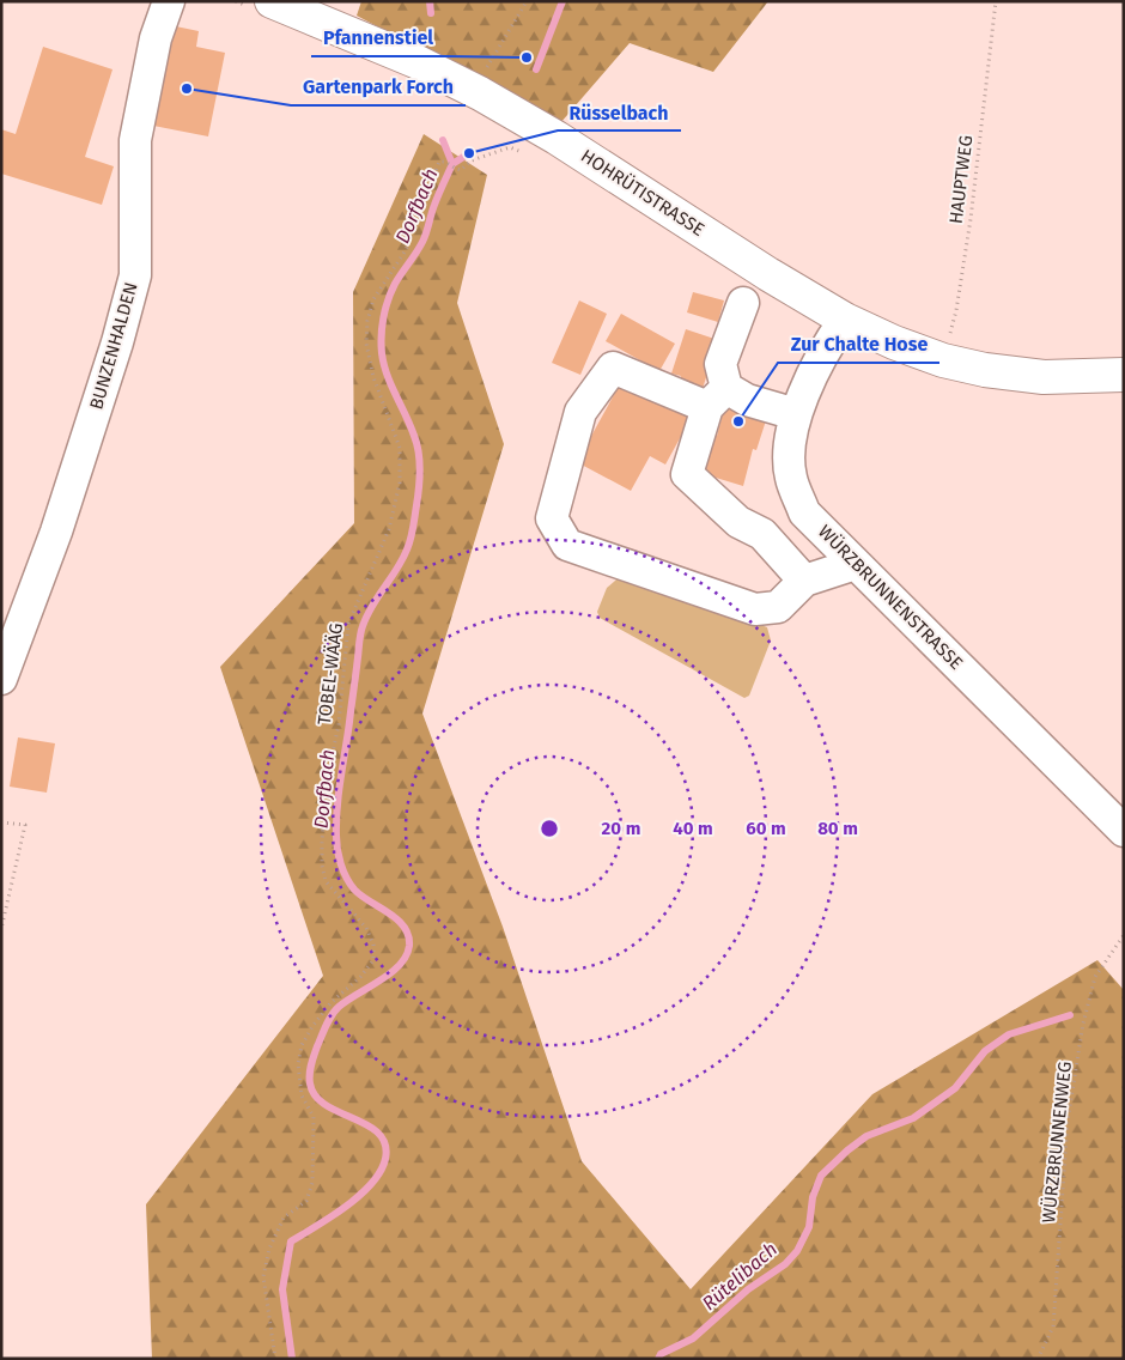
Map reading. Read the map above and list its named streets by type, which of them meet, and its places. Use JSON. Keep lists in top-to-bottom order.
{
  "streets": {
    "main road": ["HOHRÜTISTRASSE"],
    "street": ["BUNZENHALDEN", "WÜRZBRUNNENSTRASSE"],
    "path": ["HAUPTWEG", "TOBEL-WÄÄG", "WÜRZBRUNNENWEG"]
  },
  "crossings": [
    ["HAUPTWEG", "HOHRÜTISTRASSE"],
    ["HOHRÜTISTRASSE", "WÜRZBRUNNENSTRASSE"]
  ],
  "water": ["Dorfbach", "Rütelibach"],
  "places": [
    "Pfannenstiel",
    "Gartenpark Forch",
    "Rüsselbach",
    "Zur Chalte Hose"
  ],
  "rings": [
    "20 m",
    "40 m",
    "60 m",
    "80 m"
  ]
}
